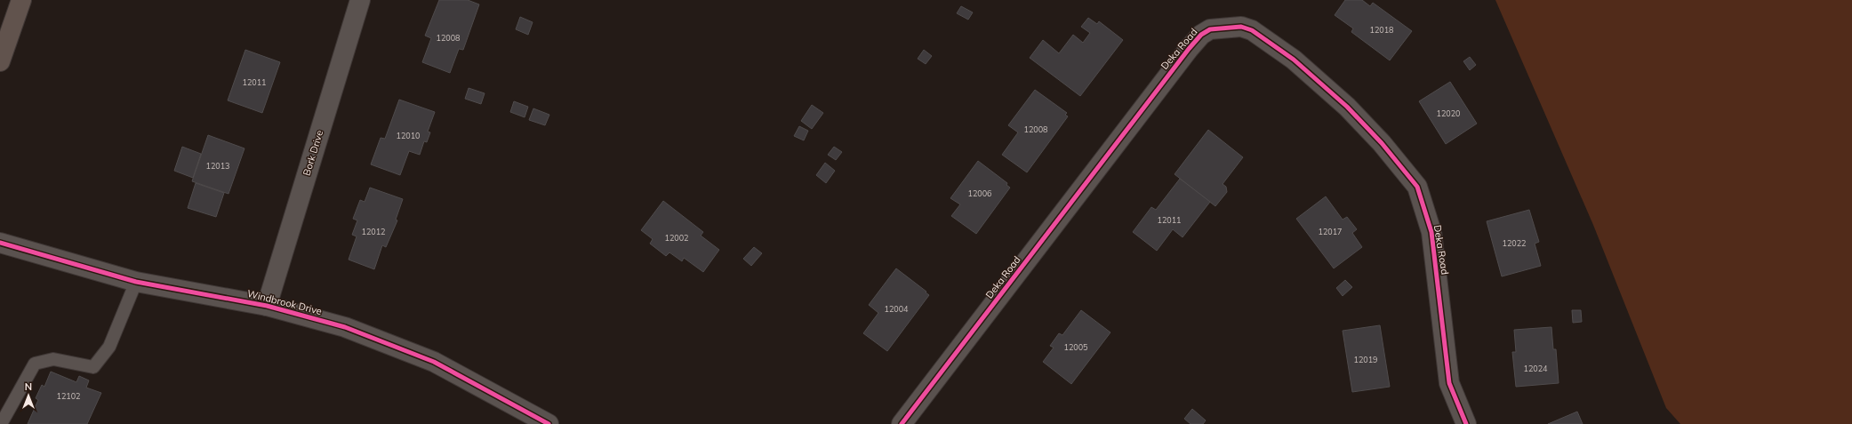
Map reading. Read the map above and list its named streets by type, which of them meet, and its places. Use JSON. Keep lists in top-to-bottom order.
{
  "streets": {
    "street": ["Deka Road", "Bork Drive", "Windbrook Drive"]
  },
  "crossings": [
    ["Bork Drive", "Windbrook Drive"]
  ],
  "house_numbers": [
    "12018",
    "12008",
    "12011",
    "12020",
    "12008",
    "12010",
    "12013",
    "12006",
    "12011",
    "12012",
    "12017",
    "12002",
    "12022",
    "12004",
    "12005",
    "12019",
    "12024",
    "12102"
  ],
  "north": "top"
}
